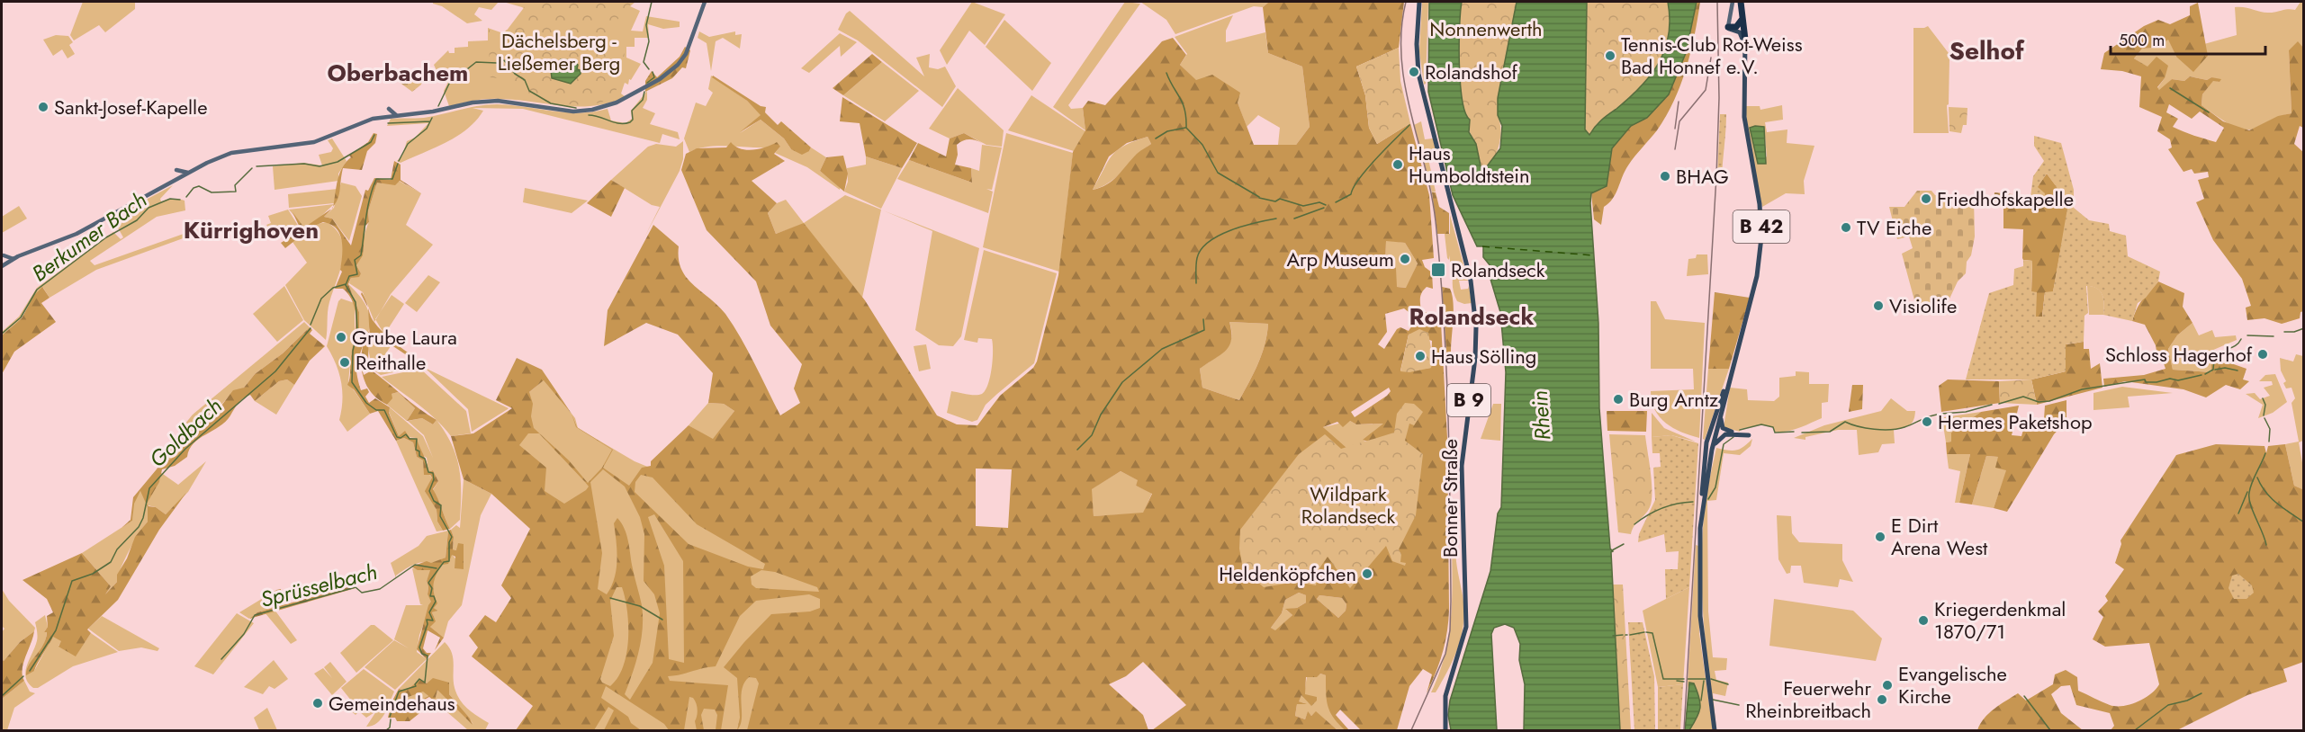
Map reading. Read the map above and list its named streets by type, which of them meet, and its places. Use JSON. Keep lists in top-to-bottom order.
{
  "streets": {
    "highway": ["B 42"],
    "main road": ["B 9", "Bonner Straße"]
  },
  "districts": [
    "Selhof",
    "Oberbachem",
    "Kürrighoven",
    "Rolandseck"
  ],
  "water": [
    "Berkumer Bach",
    "Rhein",
    "Goldbach",
    "Sprüsselbach"
  ],
  "parks": ["Nonnenwerth", "Dächelsberg - Ließemer Berg", "Wildpark Rolandseck"],
  "places": {
    "other": [
      "Tennis-Club Rot-Weiss Bad Honnef e.V.",
      "Rolandshof",
      "Sankt-Josef-Kapelle",
      "Haus Humboldtstein",
      "BHAG",
      "Friedhofskapelle",
      "TV Eiche",
      "Arp Museum",
      "Visiolife",
      "Grube Laura",
      "Schloss Hagerhof",
      "Haus Sölling",
      "Reithalle",
      "Burg Arntz",
      "Hermes Paketshop",
      "E Dirt Arena West",
      "Heldenköpfchen",
      "Kriegerdenkmal 1870/71",
      "Evangelische Kirche",
      "Feuerwehr Rheinbreitbach",
      "Gemeindehaus"
    ],
    "transit": ["Rolandseck"]
  },
  "scale_bar": "500 m"
}
